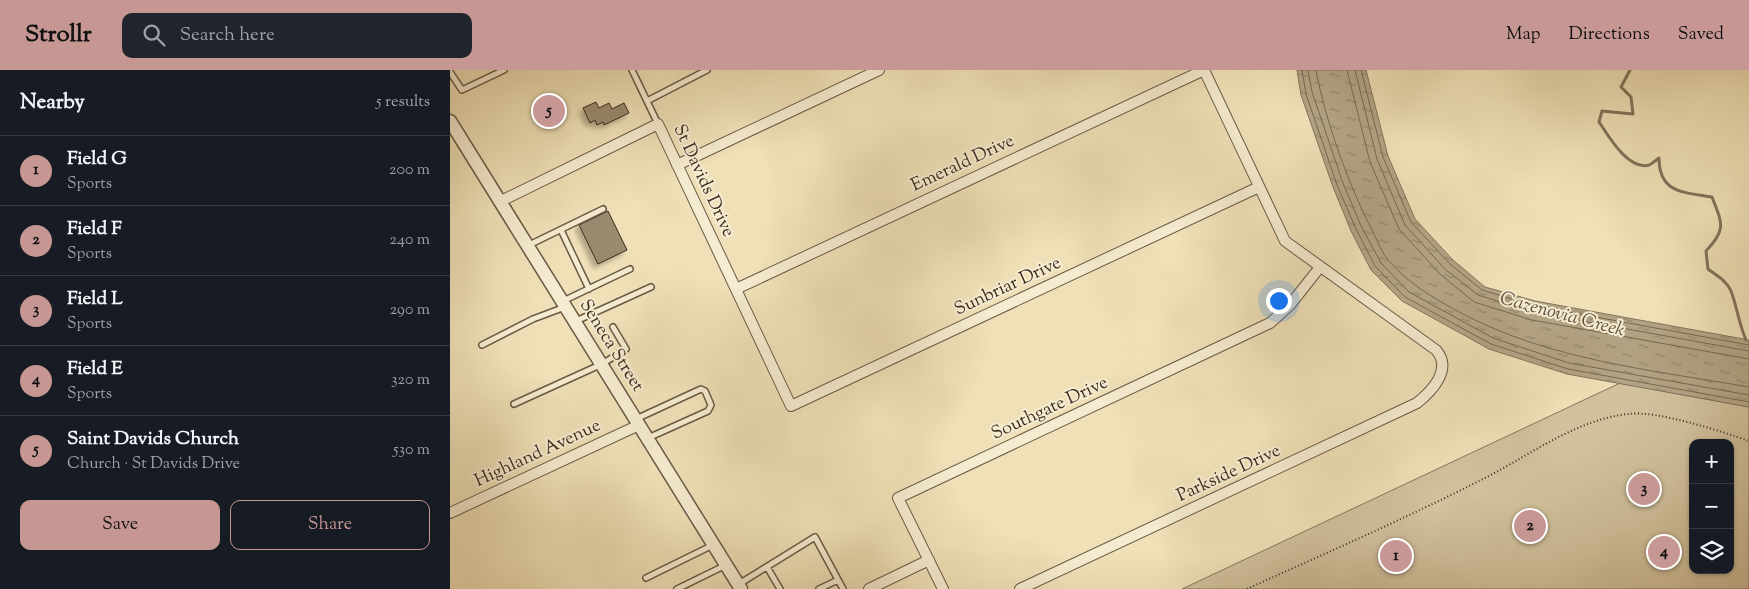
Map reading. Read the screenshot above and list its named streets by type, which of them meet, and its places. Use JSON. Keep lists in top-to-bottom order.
{
  "streets": {
    "street": [
      "Emerald Drive",
      "St Davids Drive",
      "Sunbriar Drive",
      "Seneca Street",
      "Southgate Drive",
      "Highland Avenue",
      "Parkside Drive"
    ]
  },
  "crossings": [
    ["Emerald Drive", "St Davids Drive"],
    ["St Davids Drive", "Sunbriar Drive"],
    ["St Davids Drive", "Seneca Street"],
    ["Seneca Street", "Highland Avenue"],
    ["Southgate Drive", "Parkside Drive"]
  ],
  "water": ["Cazenovia Creek"],
  "page": {
    "header": "Strollr",
    "search": "Search here",
    "nav": ["Map", "Directions", "Saved"],
    "heading": ["Nearby", "5 results"],
    "pins": [
      "5",
      "3",
      "2",
      "4",
      "1"
    ],
    "list": [
      {
        "mark": "1",
        "name": "Field G",
        "note": "Sports",
        "value": "200 m"
      },
      {
        "mark": "2",
        "name": "Field F",
        "note": "Sports",
        "value": "240 m"
      },
      {
        "mark": "3",
        "name": "Field L",
        "note": "Sports",
        "value": "290 m"
      },
      {
        "mark": "4",
        "name": "Field E",
        "note": "Sports",
        "value": "320 m"
      },
      {
        "mark": "5",
        "name": "Saint Davids Church",
        "note": "Church · St Davids Drive",
        "value": "530 m"
      }
    ],
    "map_buttons": ["+", "−"],
    "buttons": ["Save", "Share"]
  }
}
